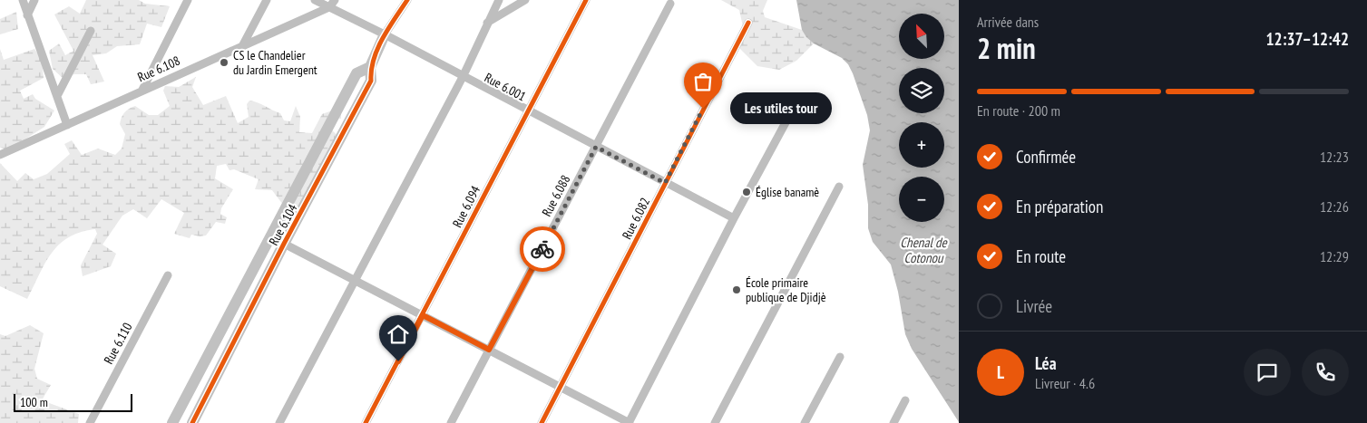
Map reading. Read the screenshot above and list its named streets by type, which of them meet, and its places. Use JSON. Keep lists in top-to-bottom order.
{
  "streets": {
    "street": [
      "Rue 6.108",
      "Rue 6.001",
      "Rue 6.088",
      "Rue 6.094",
      "Rue 6.082",
      "Rue 6.104",
      "Rue 6.110"
    ]
  },
  "crossings": [
    ["Rue 6.108", "Rue 6.001"],
    ["Rue 6.001", "Rue 6.088"],
    ["Rue 6.001", "Rue 6.094"],
    ["Rue 6.001", "Rue 6.082"],
    ["Rue 6.001", "Rue 6.104"]
  ],
  "water": ["Chenal de Cotonou"],
  "places": [
    "CS le Chandelier du Jardin Emergent",
    "Les utiles tour",
    "Église banamè",
    "École primaire publique de Djidjè"
  ],
  "scale_bar": "100 m",
  "north": "top left",
  "page": {
    "heading": ["2 min", "Arrivée dans", "12:37–12:42"],
    "panel": ["Léa", "Livreur · 4.6"],
    "map_buttons": ["+", "−"],
    "bar": "En route · 200 m",
    "bubble": "Les utiles tour",
    "list": [
      ["Confirmée", "12:23"],
      ["En préparation", "12:26"],
      ["En route", "12:29"],
      "Livrée"
    ],
    "round": "L",
    "scale": "100 m"
  }
}
